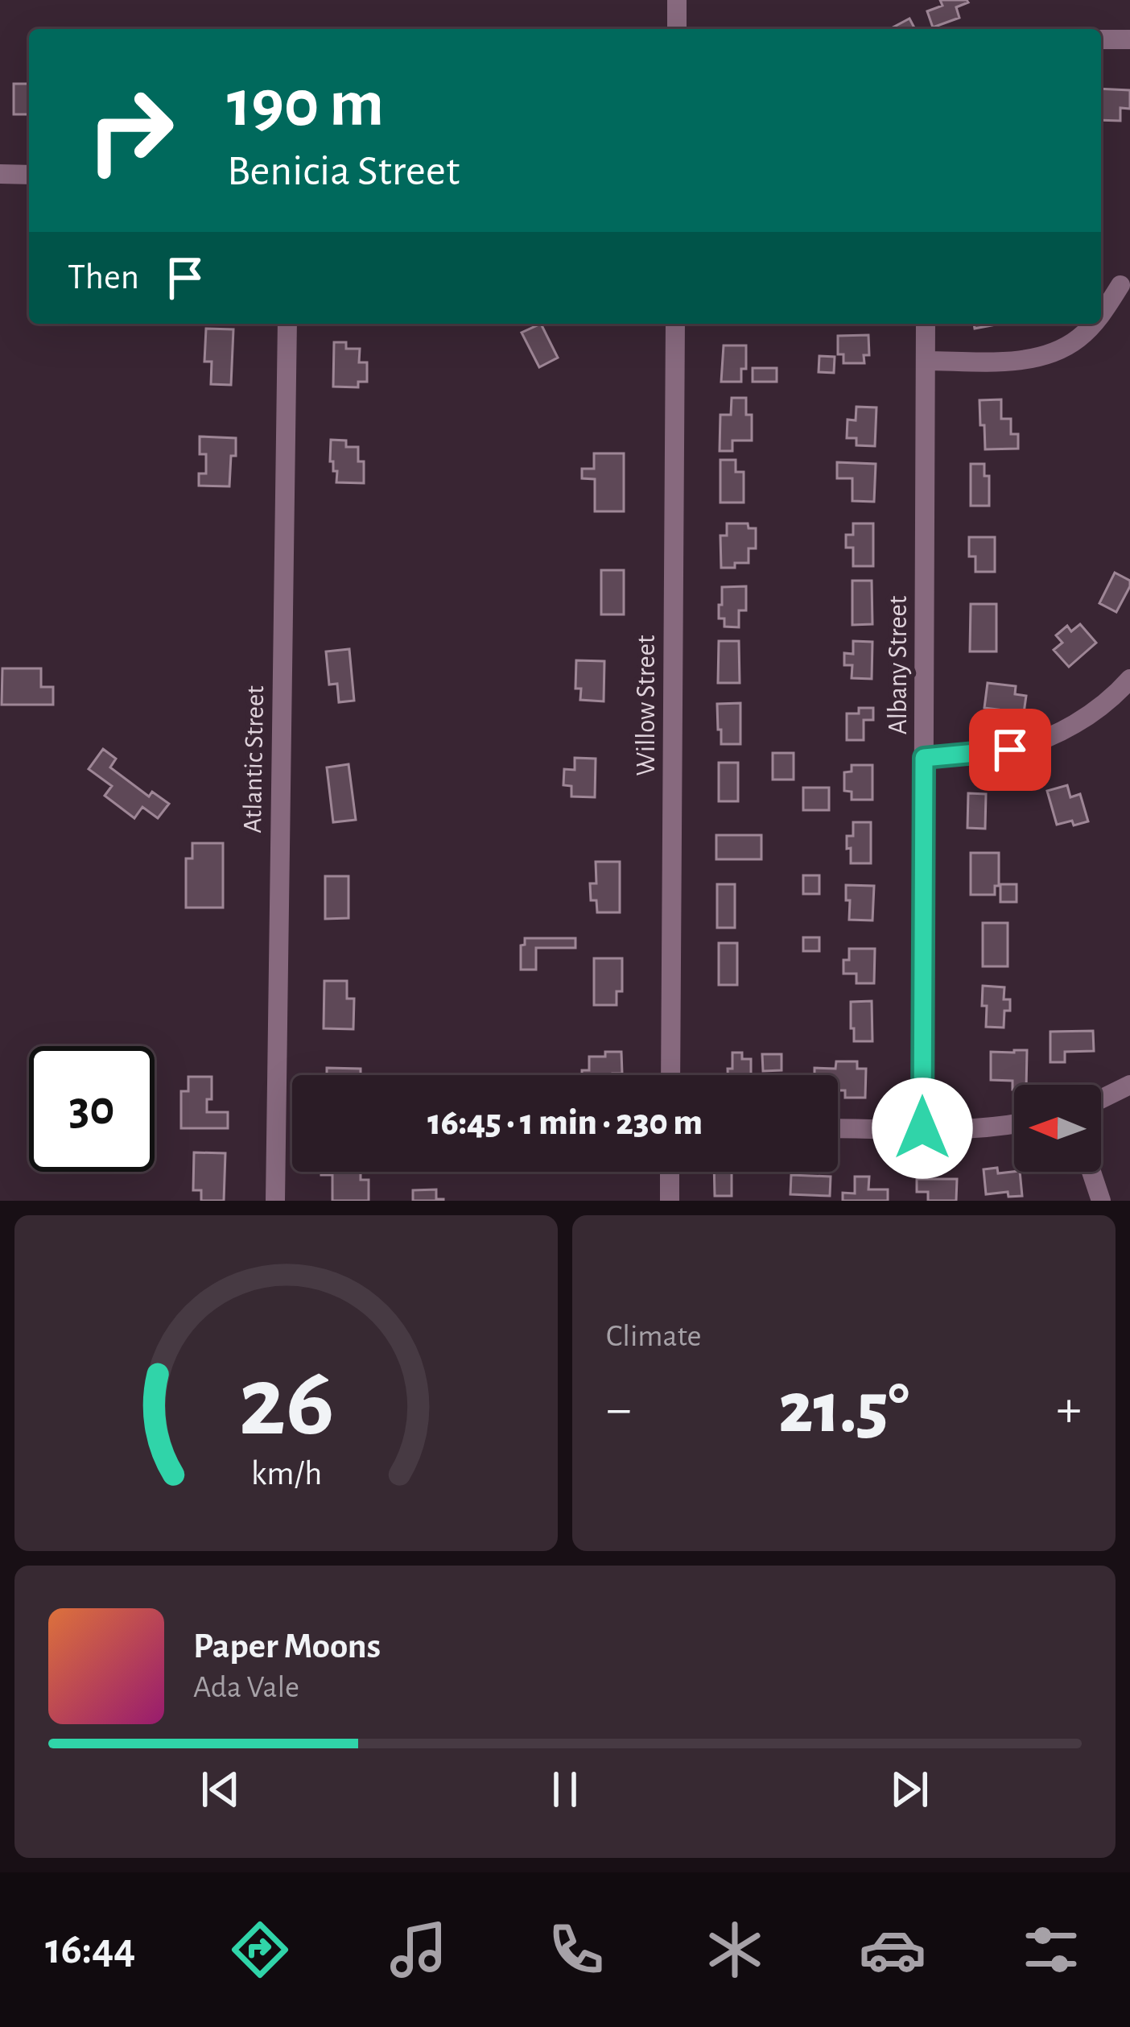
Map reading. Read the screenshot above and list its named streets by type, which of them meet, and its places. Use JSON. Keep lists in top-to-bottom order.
{
  "streets": {
    "street": ["Albany Street", "Willow Street", "Atlantic Street"]
  },
  "north": "left",
  "page": {
    "turn": ["190 m", "Benicia Street"],
    "then": "Then",
    "limit": "30",
    "trip": "16:45 · 1 min · 230 m",
    "tile": "Climate",
    "heat": ["−", "21.5°", "+"],
    "song": ["Paper Moons", "Ada Vale"],
    "tabs": "16:44",
    "gauge": ["26", "km/h"]
  }
}
